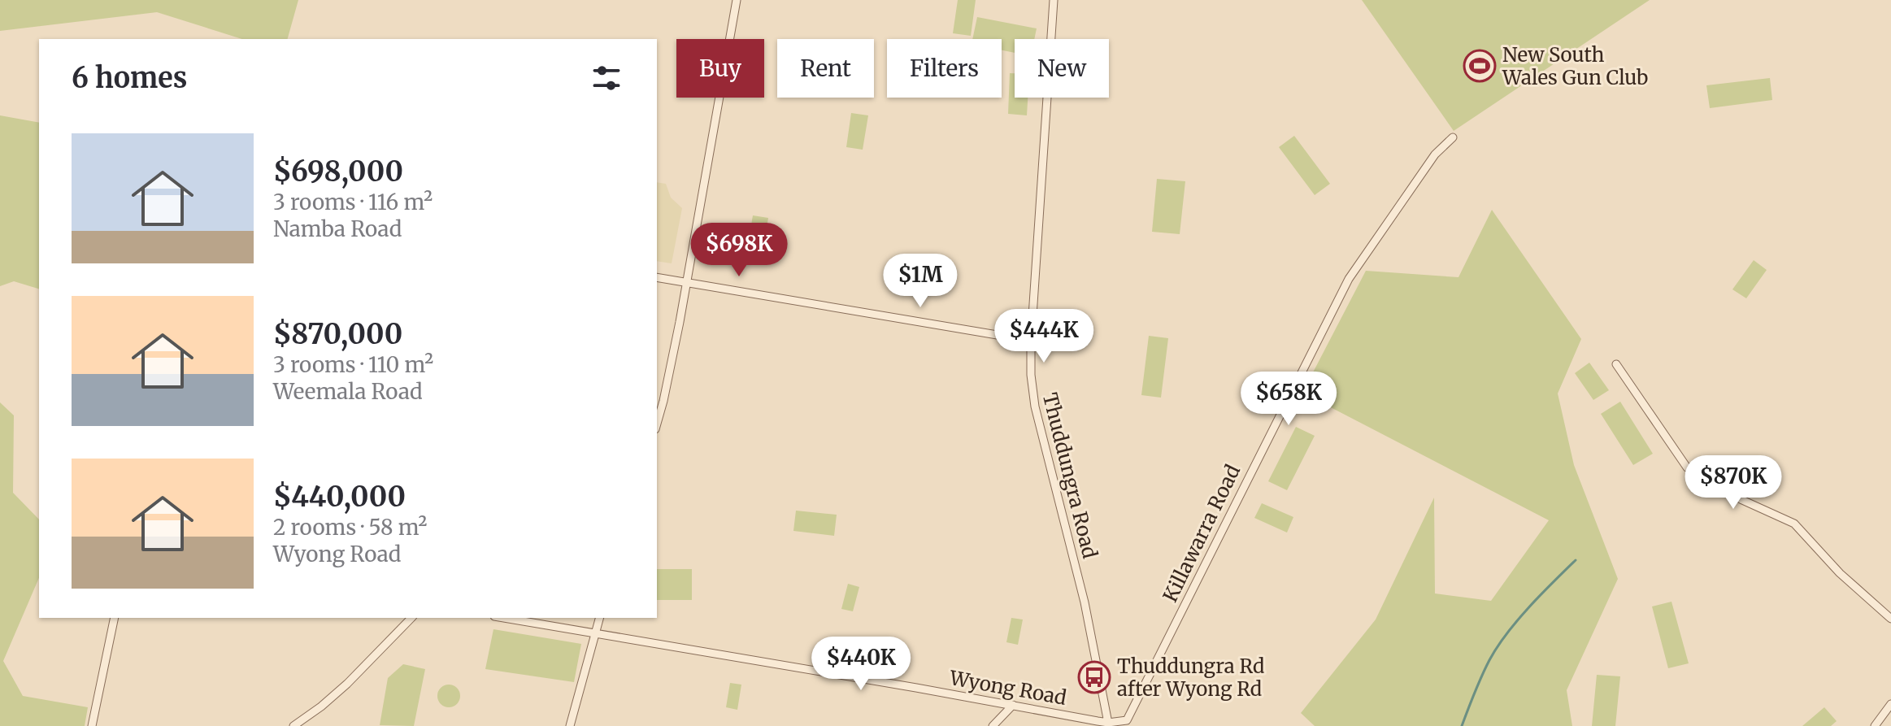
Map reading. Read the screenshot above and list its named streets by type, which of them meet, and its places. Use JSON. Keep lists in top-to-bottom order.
{
  "streets": {
    "street": ["Thuddungra Road", "Killawarra Road", "Wyong Road"]
  },
  "crossings": [
    ["Thuddungra Road", "Wyong Road"],
    ["Killawarra Road", "Wyong Road"]
  ],
  "places": {
    "sports": ["New South Wales Gun Club"],
    "bus stop": ["Thuddungra Rd after Wyong Rd"]
  },
  "page": {
    "chip": [
      "Buy",
      "Rent",
      "Filters",
      "New"
    ],
    "heading": "6 homes",
    "list": [
      {
        "name": "$698,000",
        "note": "3 rooms · 116 m² · Namba Road"
      },
      {
        "name": "$870,000",
        "note": "3 rooms · 110 m² · Weemala Road"
      },
      {
        "name": "$440,000",
        "note": "2 rooms · 58 m² · Wyong Road"
      }
    ],
    "price": [
      "$698K",
      "$1M",
      "$444K",
      "$658K",
      "$870K",
      "$440K"
    ]
  }
}
